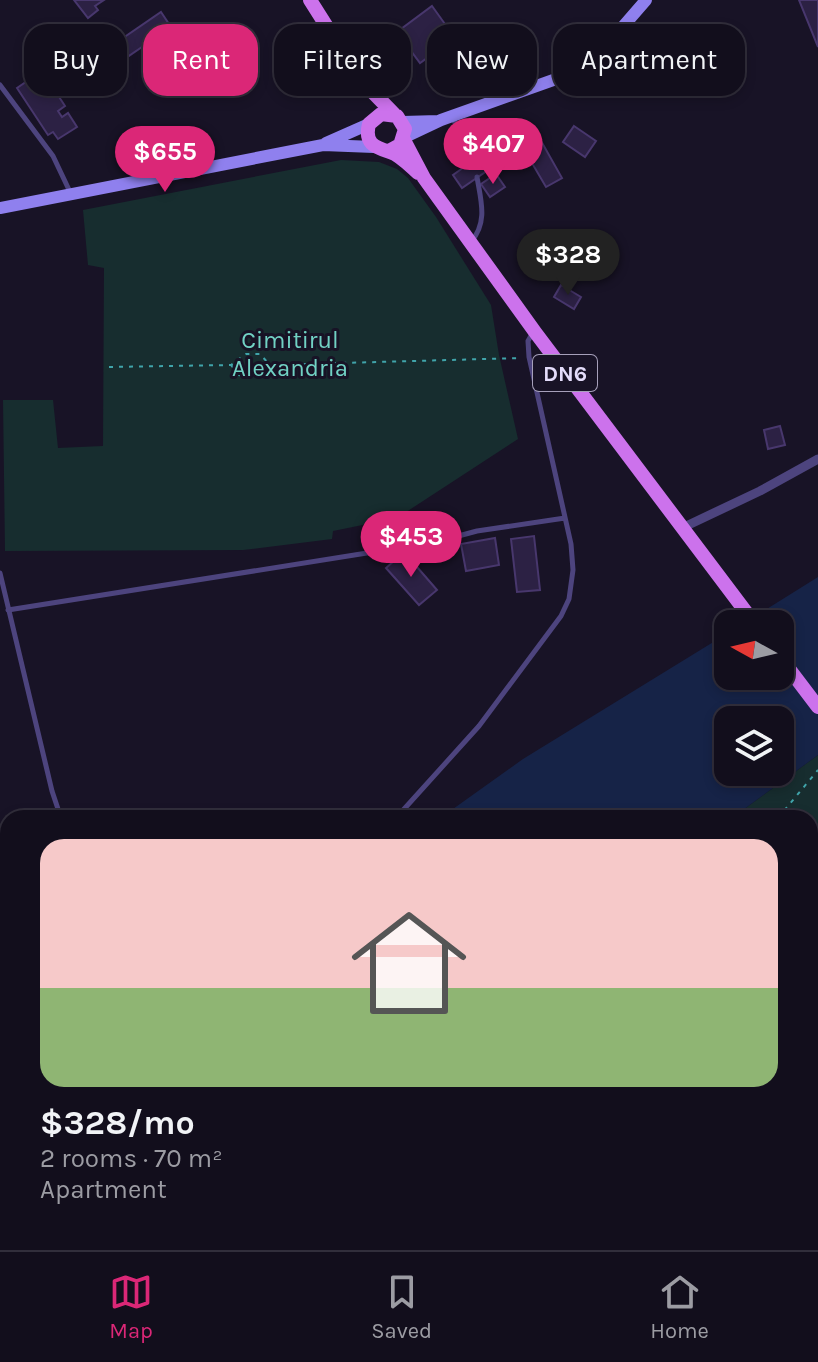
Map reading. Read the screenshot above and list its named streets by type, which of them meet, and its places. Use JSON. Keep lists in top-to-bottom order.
{
  "streets": {
    "main road": ["DN6"]
  },
  "parks": ["Cimitirul Alexandria"],
  "north": "left",
  "page": {
    "chip": [
      "Buy",
      "Rent",
      "Filters",
      "New",
      "Apartment"
    ],
    "price": [
      "$407",
      "$655",
      "$328",
      "$453"
    ],
    "list": [
      {
        "name": "$328/mo",
        "note": "2 rooms · 70 m² · Apartment"
      }
    ],
    "tabs": ["Map", "Saved", "Home"]
  }
}
